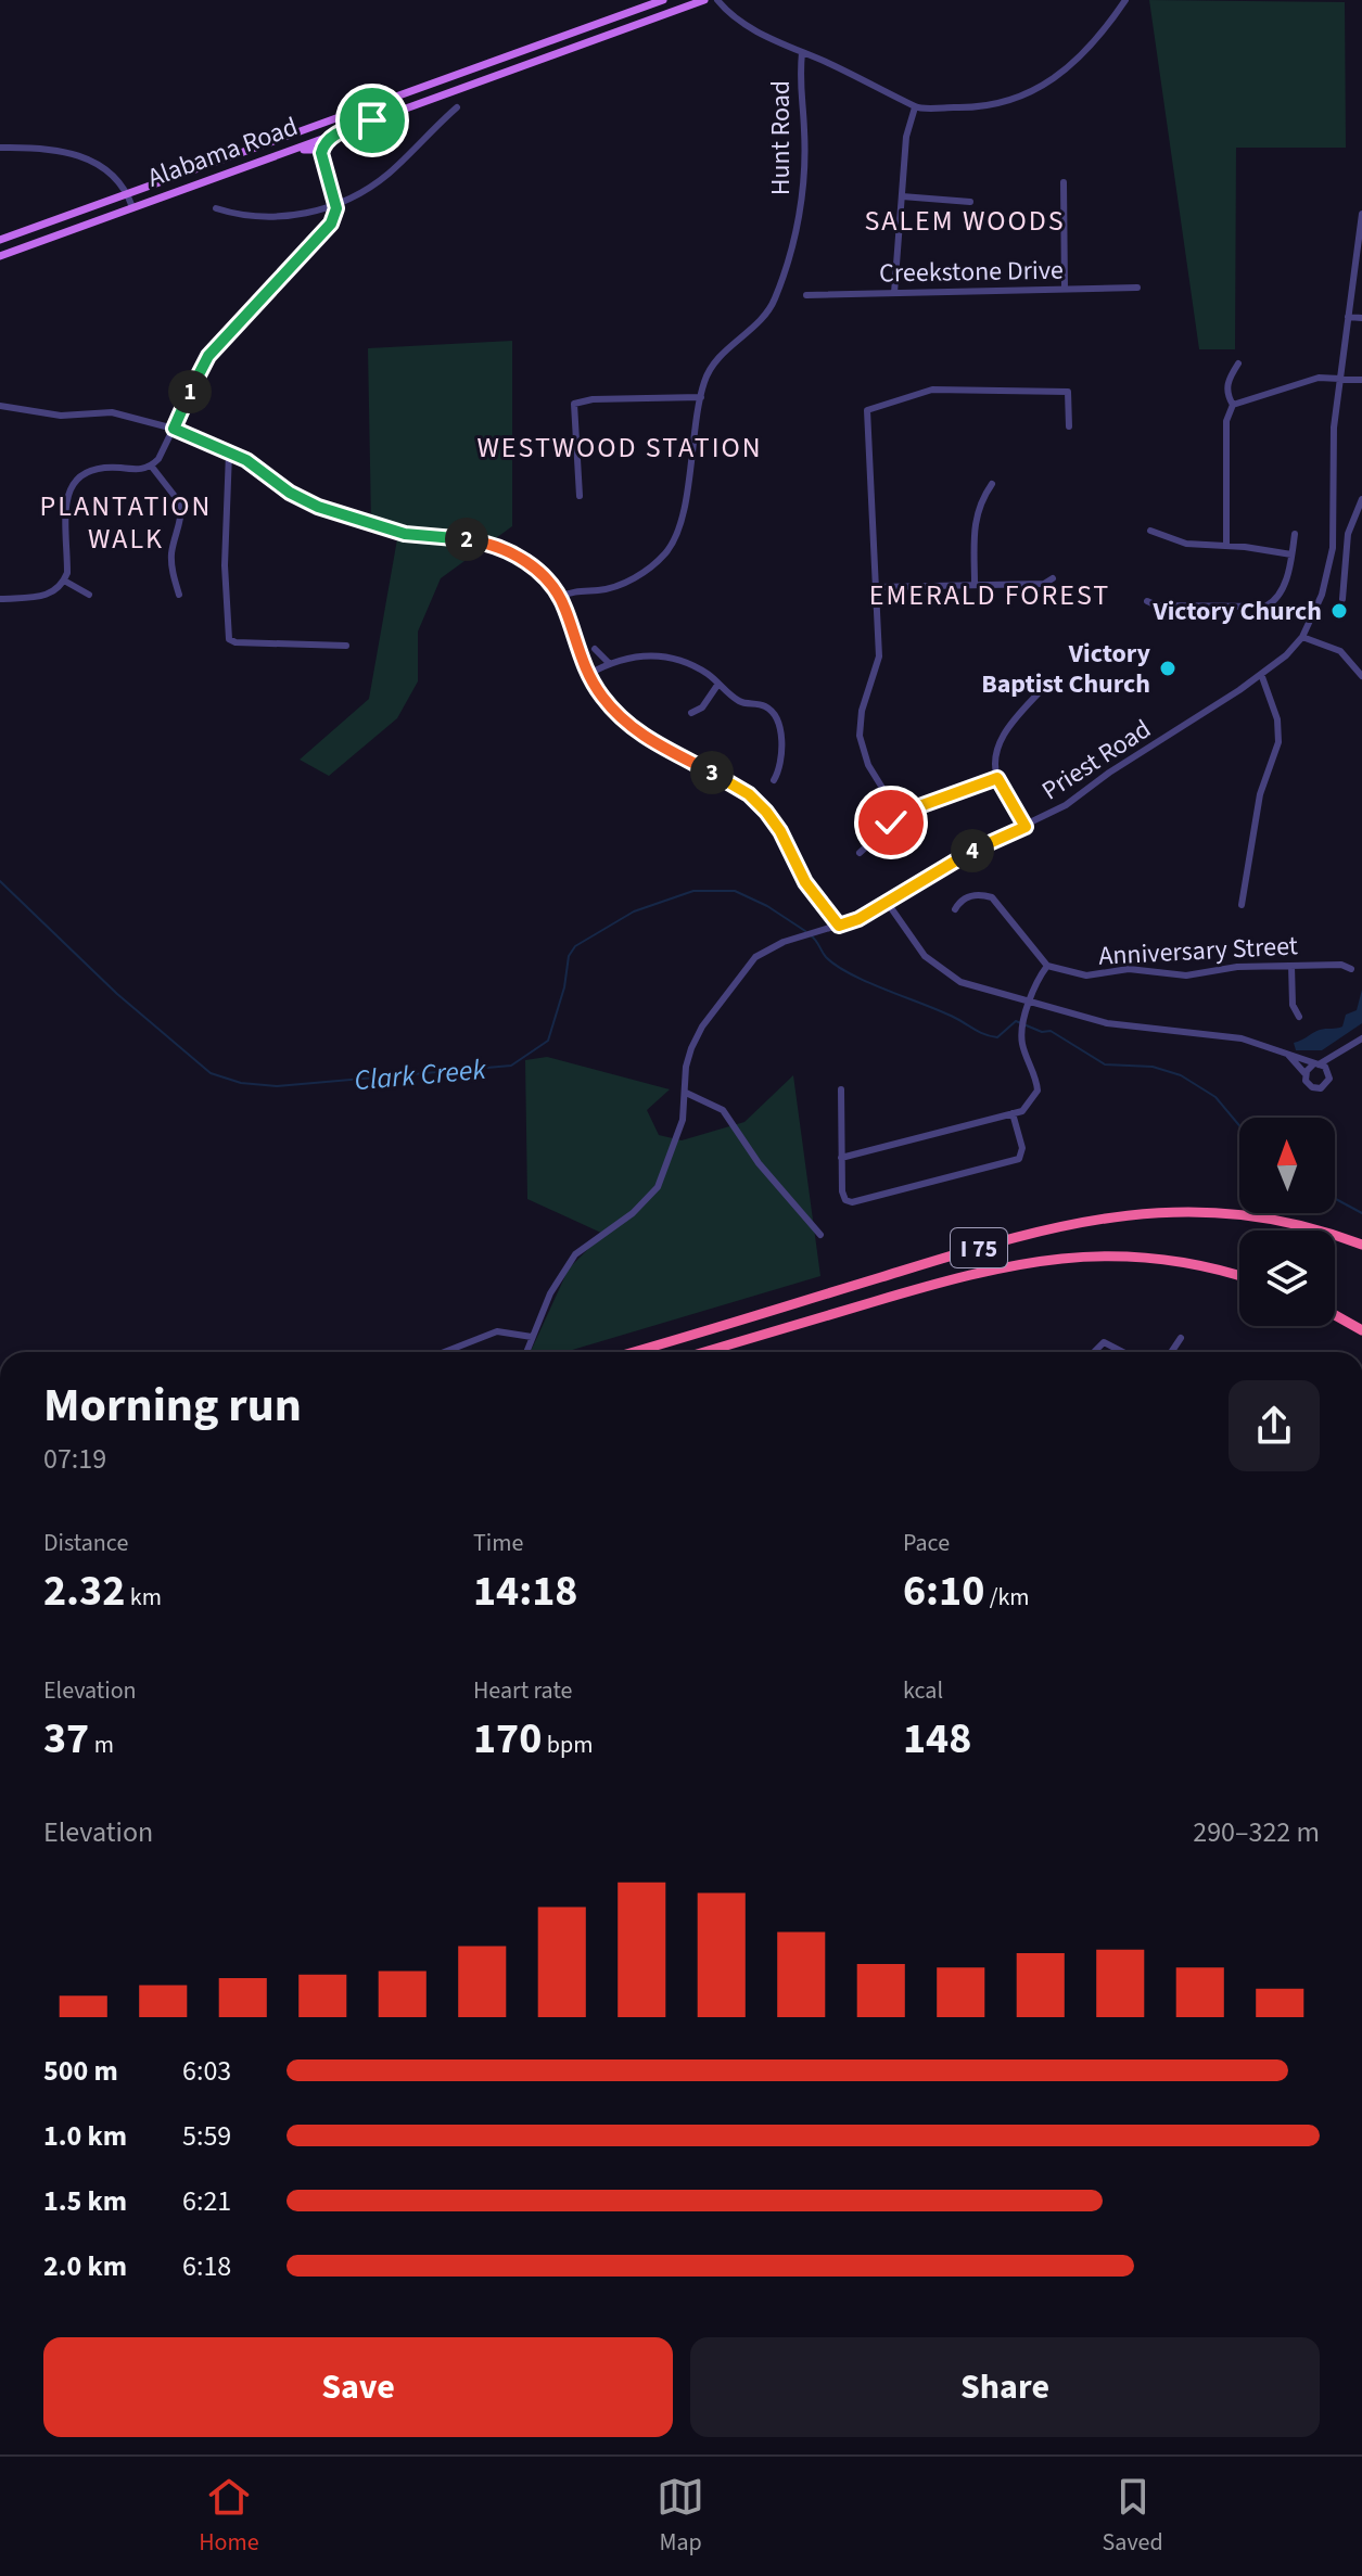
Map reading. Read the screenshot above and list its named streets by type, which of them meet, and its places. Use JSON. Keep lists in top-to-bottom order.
{
  "streets": {
    "highway": ["I 75"],
    "main road": ["Alabama Road"],
    "street": [
      "Hunt Road",
      "Creekstone Drive",
      "Priest Road",
      "Anniversary Street"
    ]
  },
  "districts": [
    "SALEM WOODS",
    "WESTWOOD STATION",
    "PLANTATION WALK",
    "EMERALD FOREST"
  ],
  "water": ["Clark Creek"],
  "places": ["Victory Church", "Victory Baptist Church"],
  "north": "top",
  "page": {
    "pins": [
      "1",
      "2",
      "3",
      "4"
    ],
    "heading": ["Morning run", "07:19"],
    "stats": [
      ["Distance", "2.32 km"],
      ["Time", "14:18"],
      ["Pace", "6:10 /km"],
      ["Elevation", "37 m"],
      ["Heart rate", "170 bpm"],
      ["kcal", "148"]
    ],
    "chart": ["Elevation", "290–322 m"],
    "list": [
      {
        "name": "500 m",
        "note": "6:03"
      },
      {
        "name": "1.0 km",
        "note": "5:59"
      },
      {
        "name": "1.5 km",
        "note": "6:21"
      },
      {
        "name": "2.0 km",
        "note": "6:18"
      }
    ],
    "buttons": ["Save", "Share"],
    "tabs": ["Home", "Map", "Saved"]
  }
}
